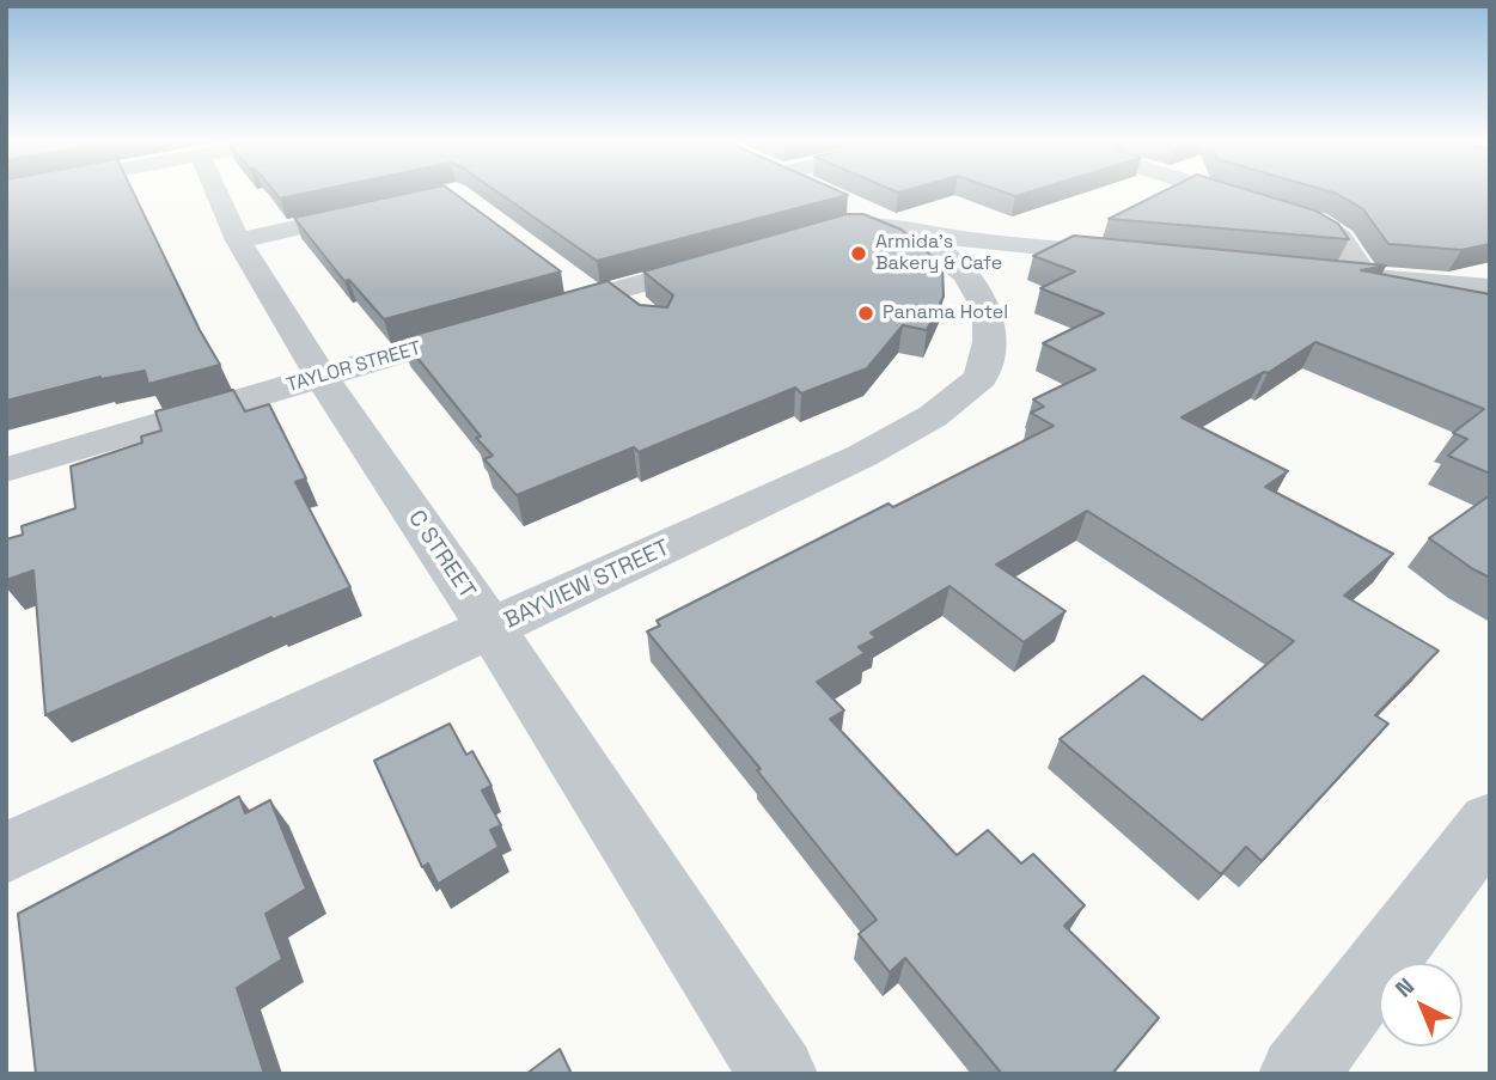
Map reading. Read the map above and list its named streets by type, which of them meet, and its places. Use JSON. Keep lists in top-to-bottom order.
{
  "streets": {
    "street": ["TAYLOR STREET", "C STREET", "BAYVIEW STREET"]
  },
  "crossings": [
    ["TAYLOR STREET", "C STREET"],
    ["C STREET", "BAYVIEW STREET"]
  ],
  "places": ["Armida's Bakery & Cafe", "Panama Hotel"],
  "north": "top left"
}
